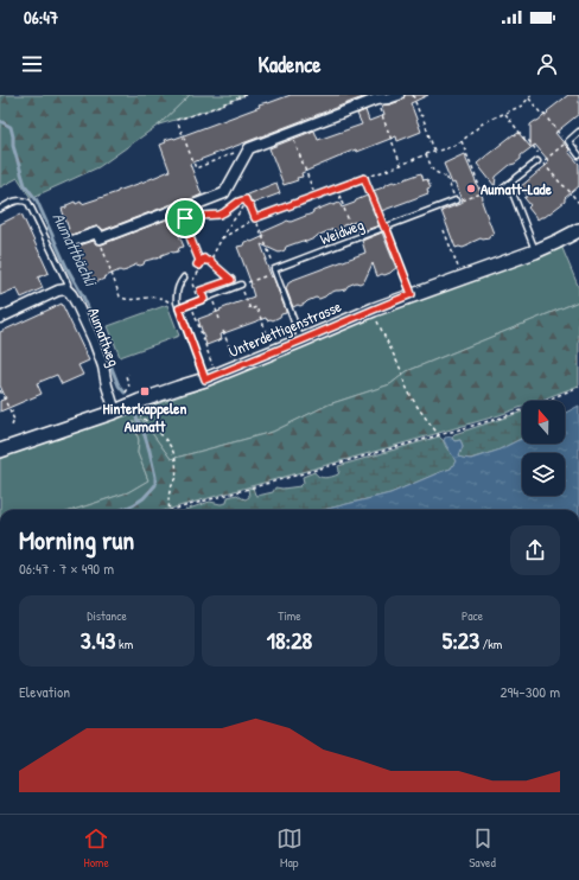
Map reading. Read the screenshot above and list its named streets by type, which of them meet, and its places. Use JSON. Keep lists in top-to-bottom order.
{
  "streets": {
    "street": ["Unterdettigenstrasse", "Aumattweg"],
    "lane": ["Weidweg"]
  },
  "crossings": [
    ["Unterdettigenstrasse", "Aumattweg"]
  ],
  "water": ["Aumattbächli"],
  "places": {
    "other": ["Aumatt-Lade"],
    "transit": ["Hinterkappelen Aumatt"]
  },
  "north": "top",
  "page": {
    "status": "06:47",
    "header": "Kadence",
    "heading": ["Morning run", "06:47 · 7 × 490 m"],
    "stats": [
      ["Distance", "3.43 km"],
      ["Time", "18:28"],
      ["Pace", "5:23 /km"]
    ],
    "chart": ["Elevation", "294–300 m"],
    "tabs": ["Home", "Map", "Saved"]
  }
}
